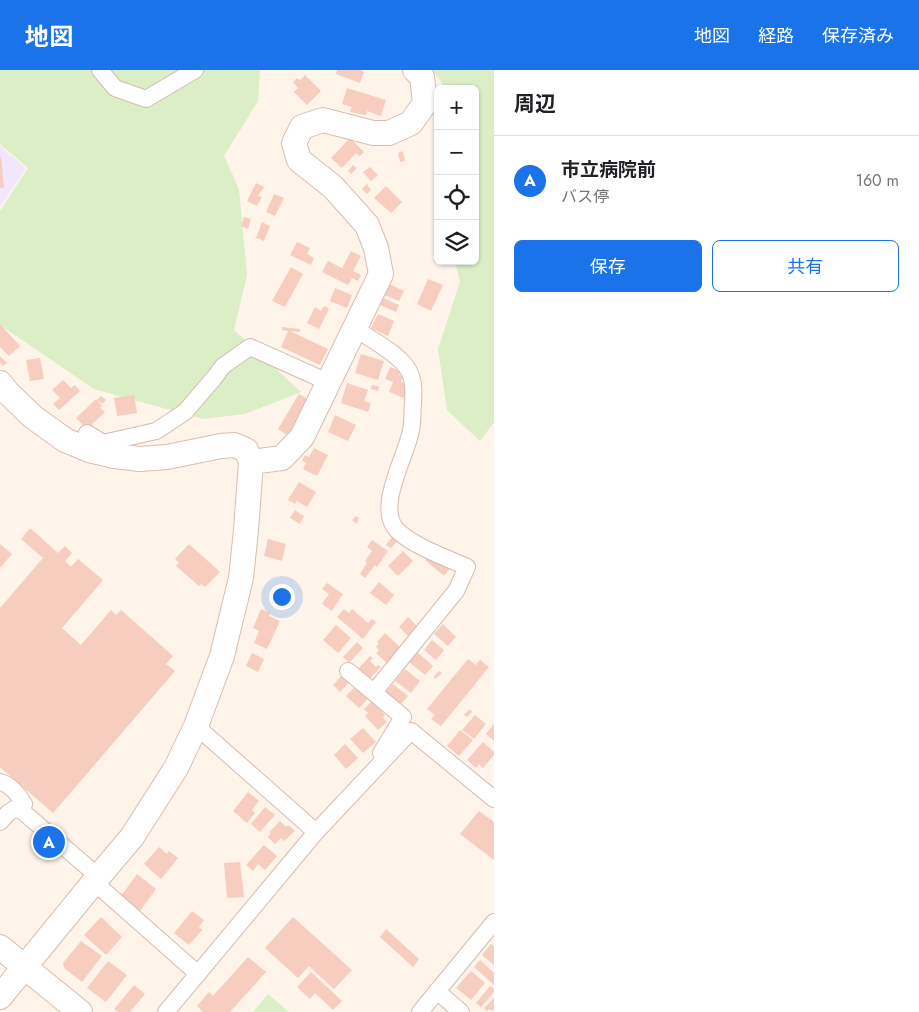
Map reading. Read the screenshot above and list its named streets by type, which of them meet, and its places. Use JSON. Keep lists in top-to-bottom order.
{
  "page": {
    "header": "地図",
    "nav": ["地図", "経路", "保存済み"],
    "heading": "周辺",
    "map_buttons": ["+", "−"],
    "list": [
      {
        "mark": "A",
        "name": "市立病院前",
        "note": "バス停",
        "value": "160 m"
      }
    ],
    "buttons": ["保存", "共有"],
    "pins": "A"
  }
}
